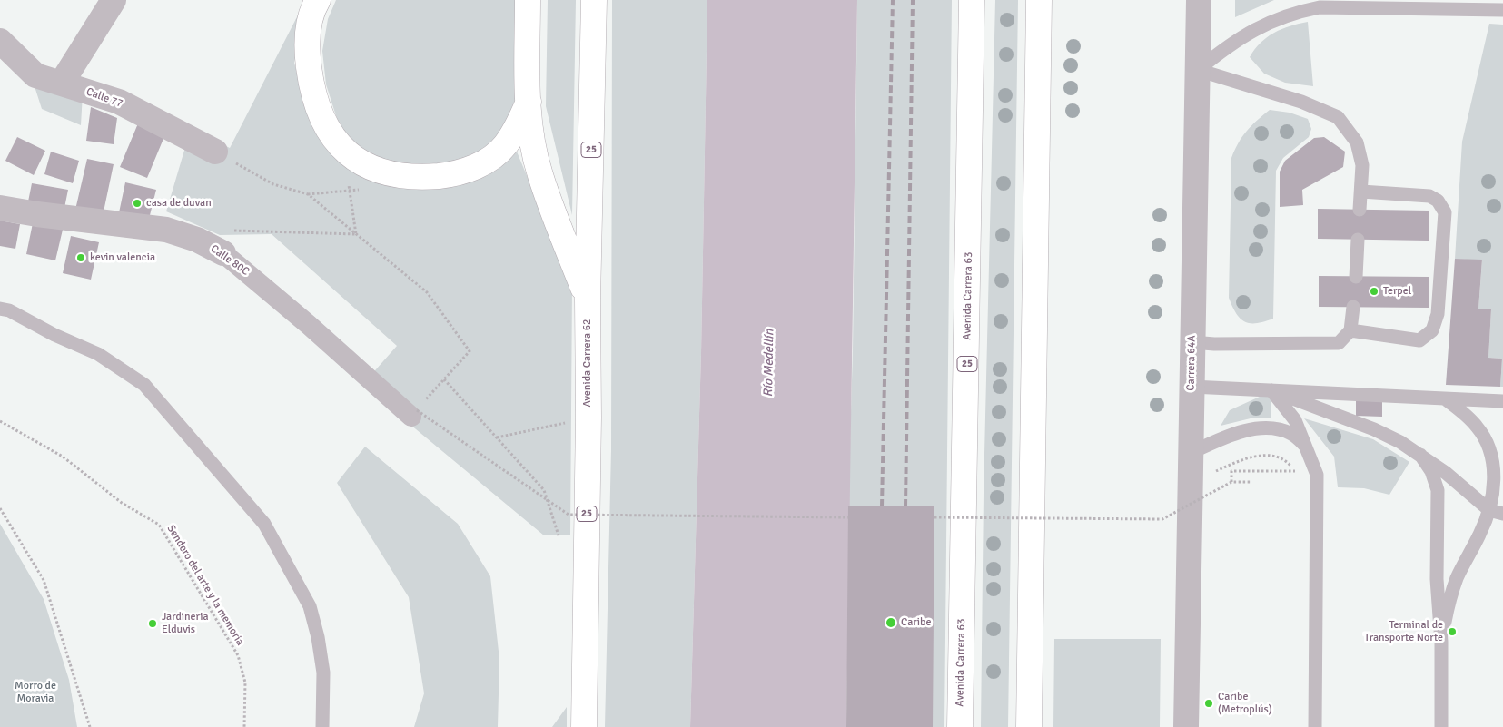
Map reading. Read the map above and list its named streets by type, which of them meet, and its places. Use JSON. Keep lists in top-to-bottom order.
{
  "streets": {
    "highway": ["25", "Avenida Carrera 63", "Avenida Carrera 62"],
    "street": ["Calle 77", "Calle 80C", "Carrera 64A"],
    "path": ["Sendero del arte y la memoria"]
  },
  "water": ["Río Medellín"],
  "parks": ["Morro de Moravia"],
  "places": [
    "casa de duvan",
    "kevin valencia",
    "Terpel",
    "Caribe",
    "Jardineria Elduvis",
    "Terminal de Transporte Norte",
    "Caribe (Metroplús)"
  ]
}
